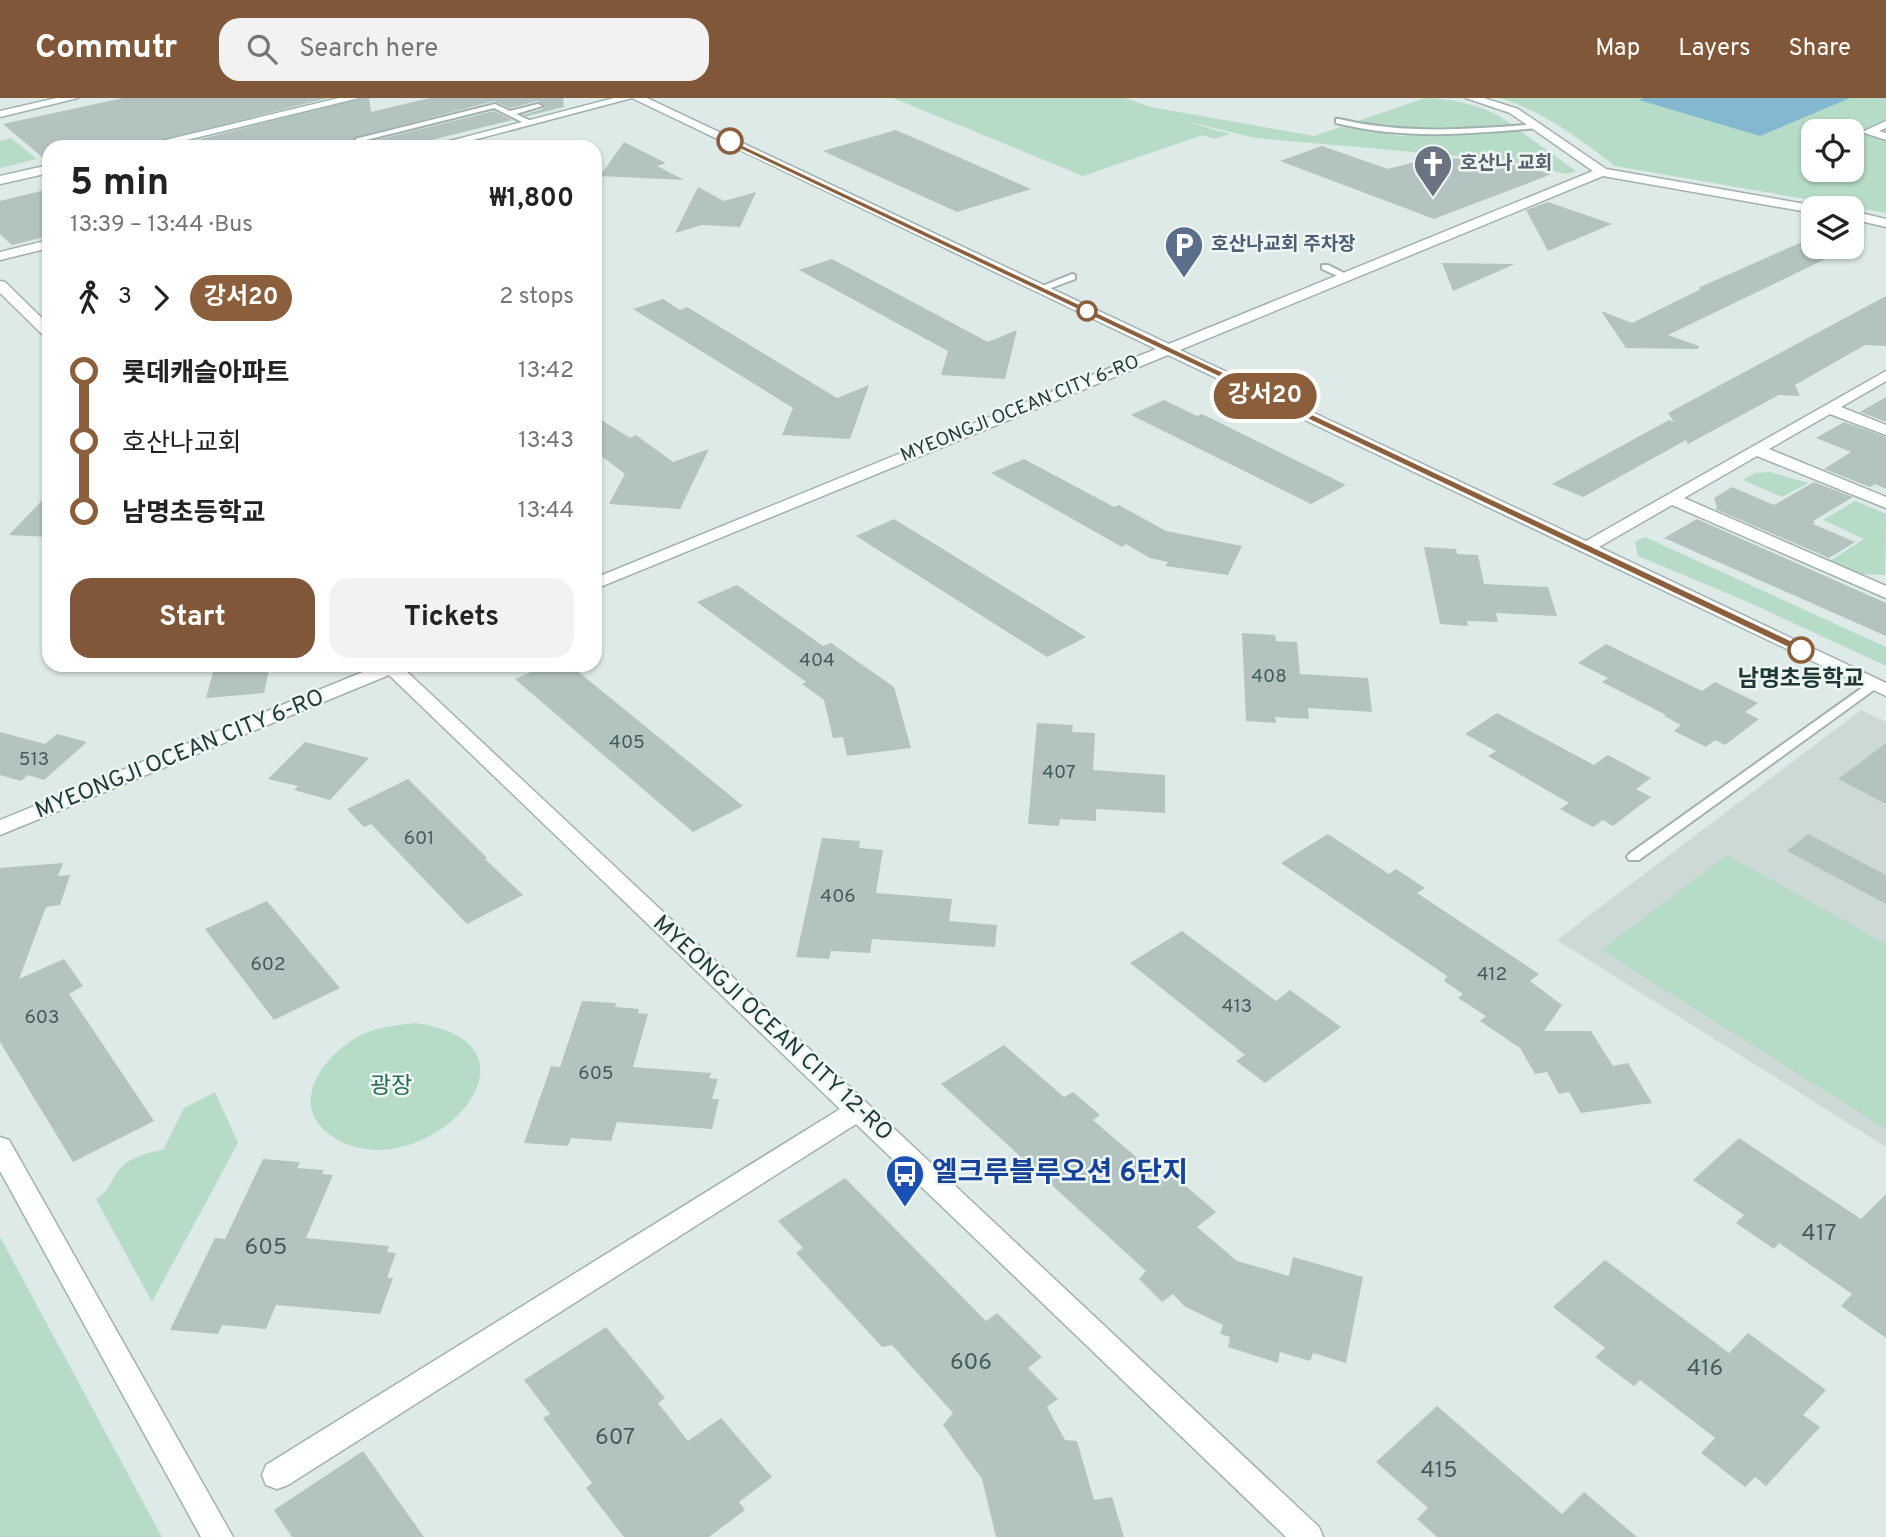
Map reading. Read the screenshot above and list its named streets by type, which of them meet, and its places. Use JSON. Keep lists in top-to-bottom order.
{
  "streets": {
    "street": ["MYEONGJI OCEAN CITY 6-RO", "MYEONGJI OCEAN CITY 12-RO"]
  },
  "parks": ["광장"],
  "places": {
    "church": ["호산나 교회"],
    "parking": ["호산나교회 주차장"],
    "other": ["남명초등학교"],
    "bus stop": ["엘크루블루오션 6단지"]
  },
  "lines": ["bus line 강서20"],
  "house_numbers": [
    "404",
    "408",
    "405",
    "513",
    "407",
    "601",
    "406",
    "602",
    "412",
    "413",
    "603",
    "605",
    "417",
    "605",
    "606",
    "416",
    "607",
    "415"
  ],
  "page": {
    "header": "Commutr",
    "search": "Search here",
    "nav": ["Map", "Layers", "Share"],
    "on_map": "강서20",
    "heading": ["5 min", "13:39 – 13:44 · Bus", "₩1,800"],
    "legs": ["3", "강서20", "2 stops"],
    "list": [
      {
        "name": "롯데캐슬아파트",
        "value": "13:42"
      },
      {
        "name": "호산나교회",
        "value": "13:43"
      },
      {
        "name": "남명초등학교",
        "value": "13:44"
      }
    ],
    "buttons": ["Start", "Tickets"]
  }
}
